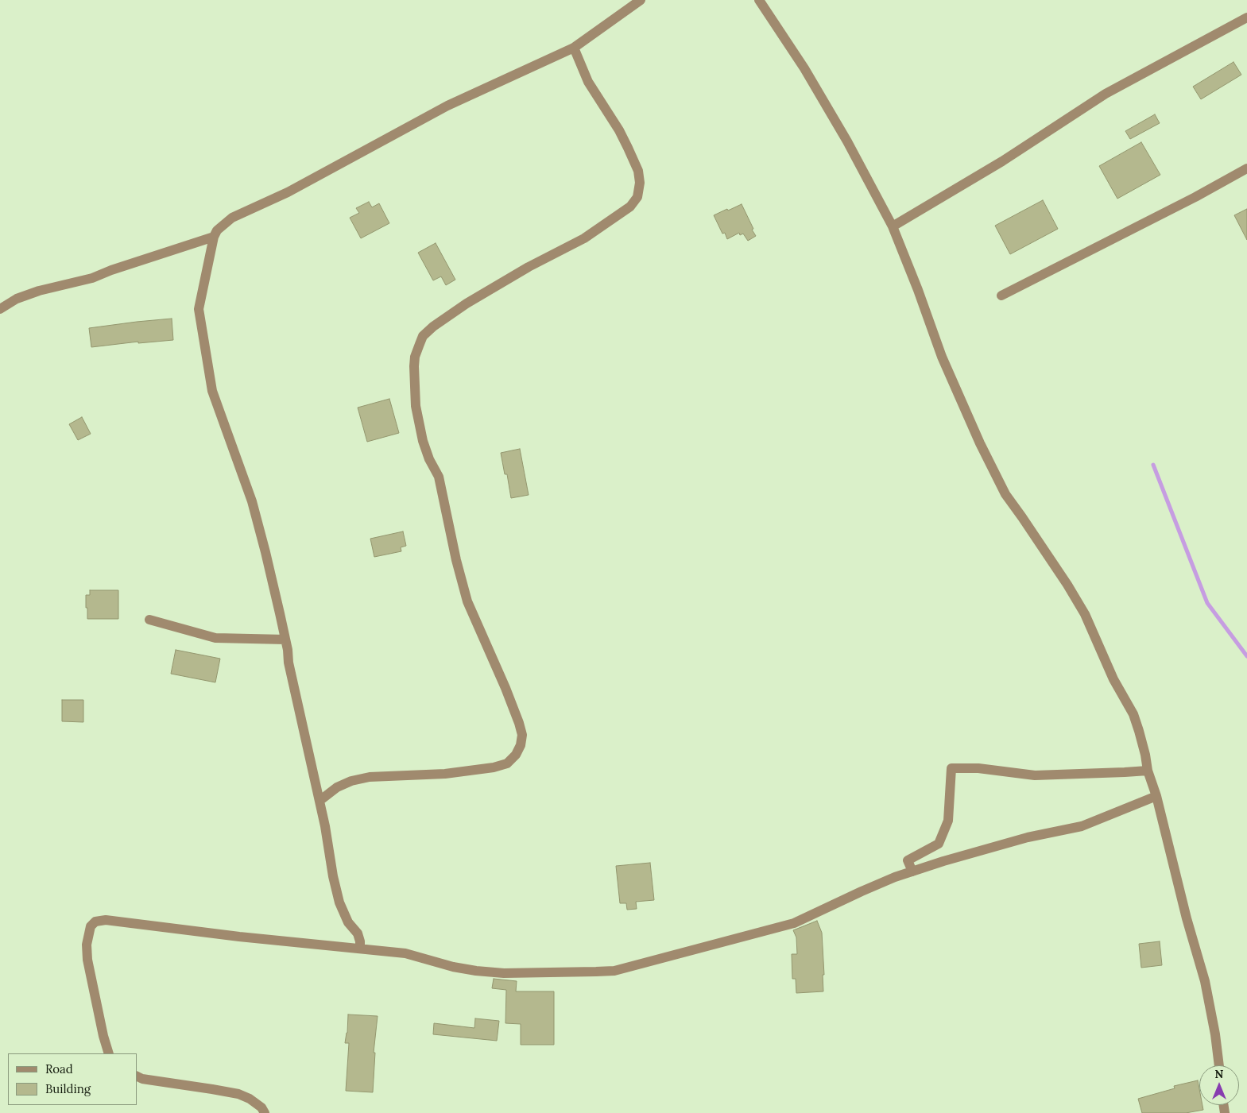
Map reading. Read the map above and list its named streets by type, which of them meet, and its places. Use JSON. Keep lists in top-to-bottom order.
{
  "legend": ["Road", "Building"],
  "north": "top"
}
